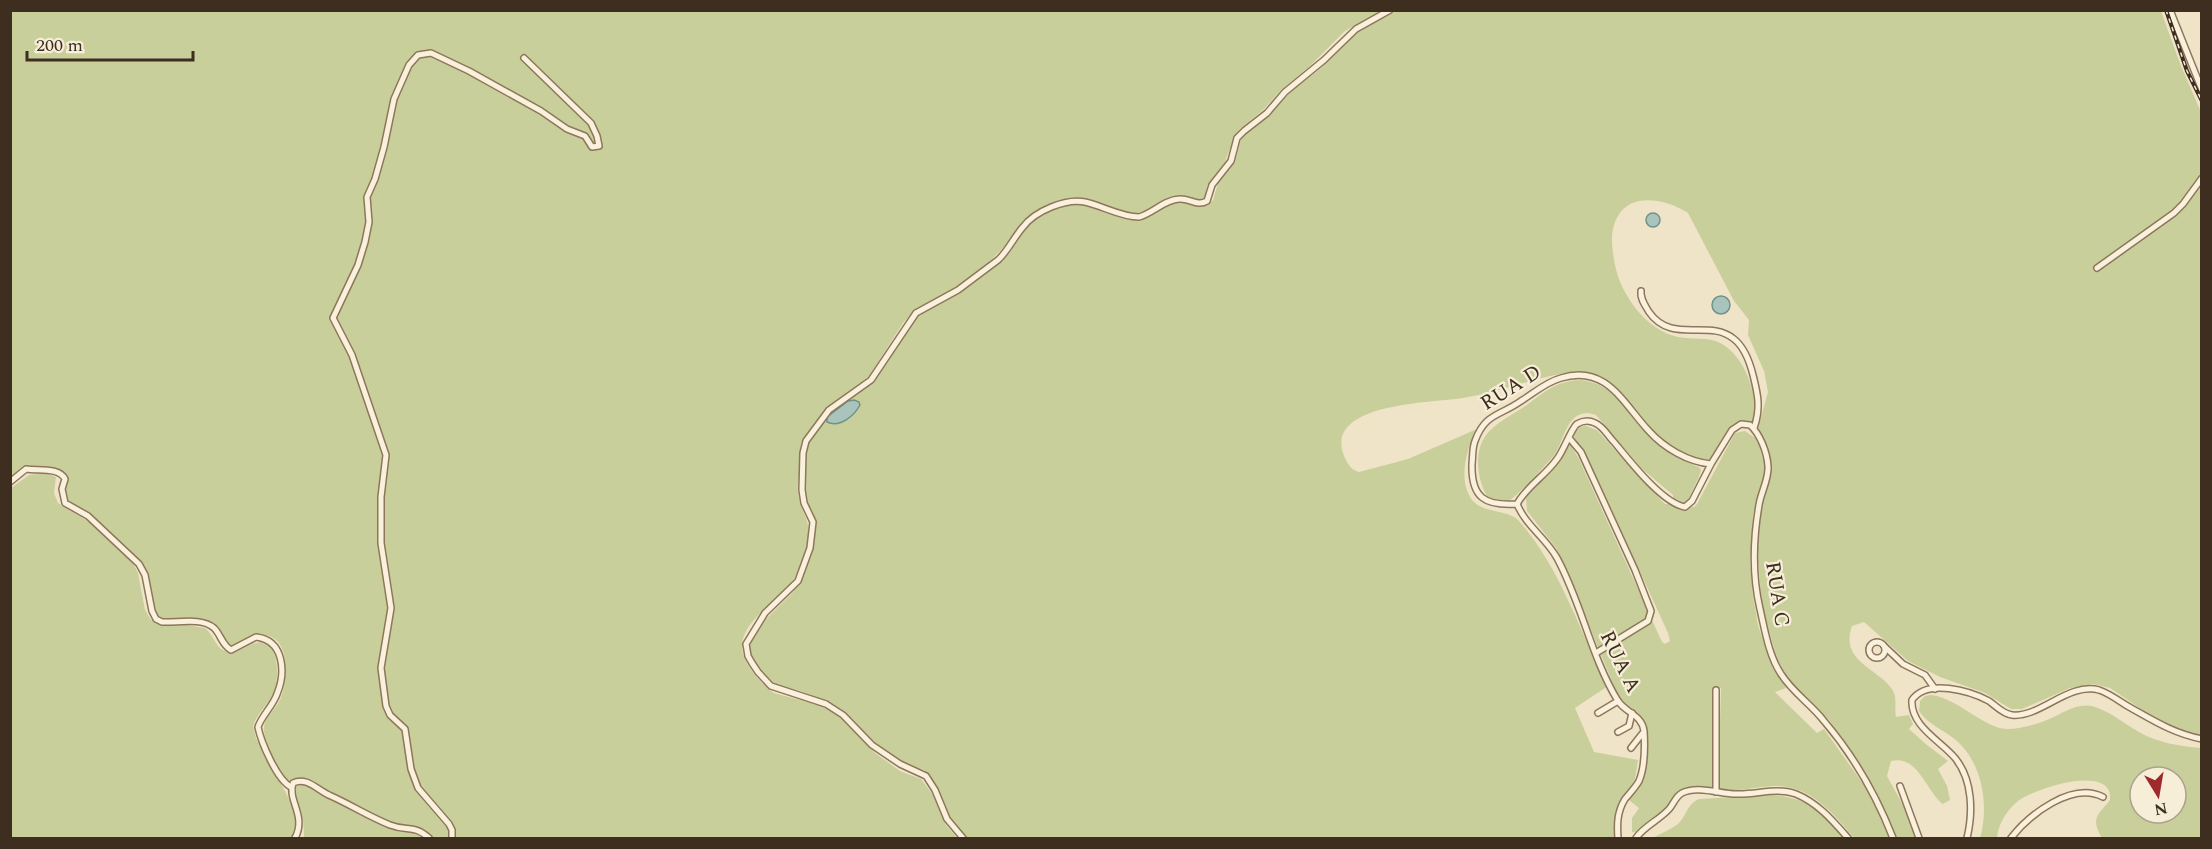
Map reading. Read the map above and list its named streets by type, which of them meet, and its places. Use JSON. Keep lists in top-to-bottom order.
{
  "streets": {
    "street": ["RUA D", "RUA C", "RUA A"]
  },
  "crossings": [
    ["RUA D", "RUA A"]
  ],
  "scale_bar": "200 m",
  "north": "bottom"
}
